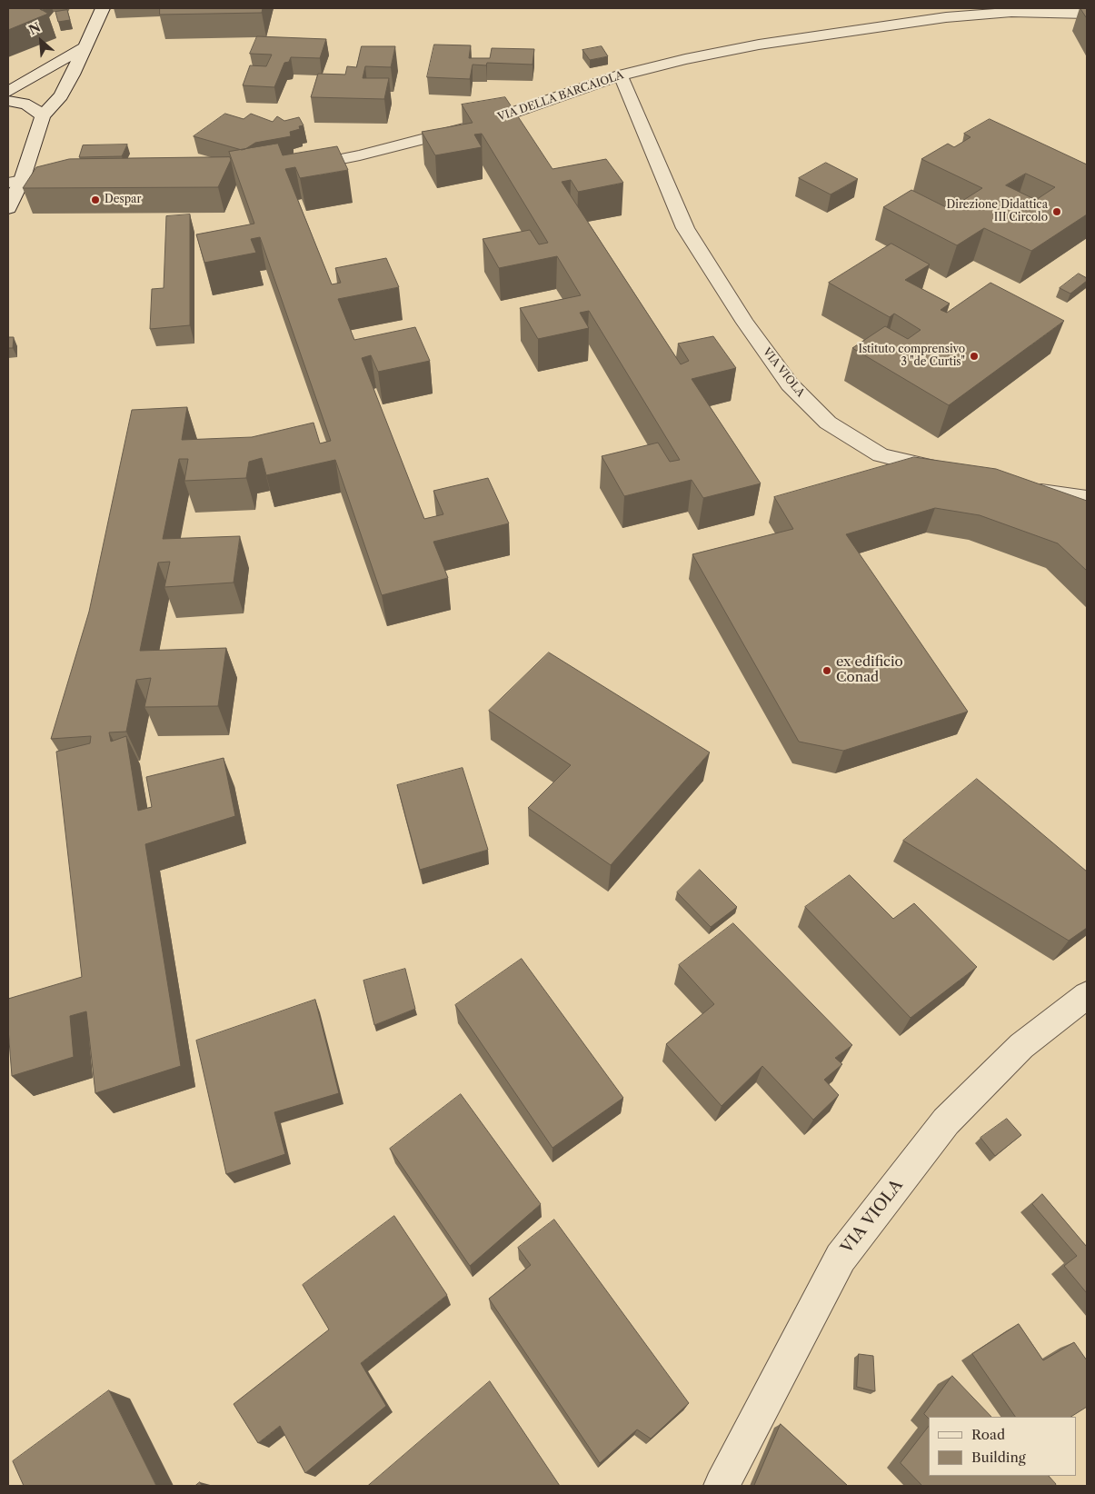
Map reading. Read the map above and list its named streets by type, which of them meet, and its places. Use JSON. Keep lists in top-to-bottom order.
{
  "streets": {
    "street": ["VIA DELLA BARCAIOLA", "VIA VIOLA"]
  },
  "crossings": [
    ["VIA DELLA BARCAIOLA", "VIA VIOLA"]
  ],
  "places": [
    "Despar",
    "Direzione Didattica III Circolo",
    "Istituto comprensivo 3 \"de Curtis\"",
    "ex edificio Conad"
  ],
  "legend": ["Road", "Building"],
  "north": "top left"
}
